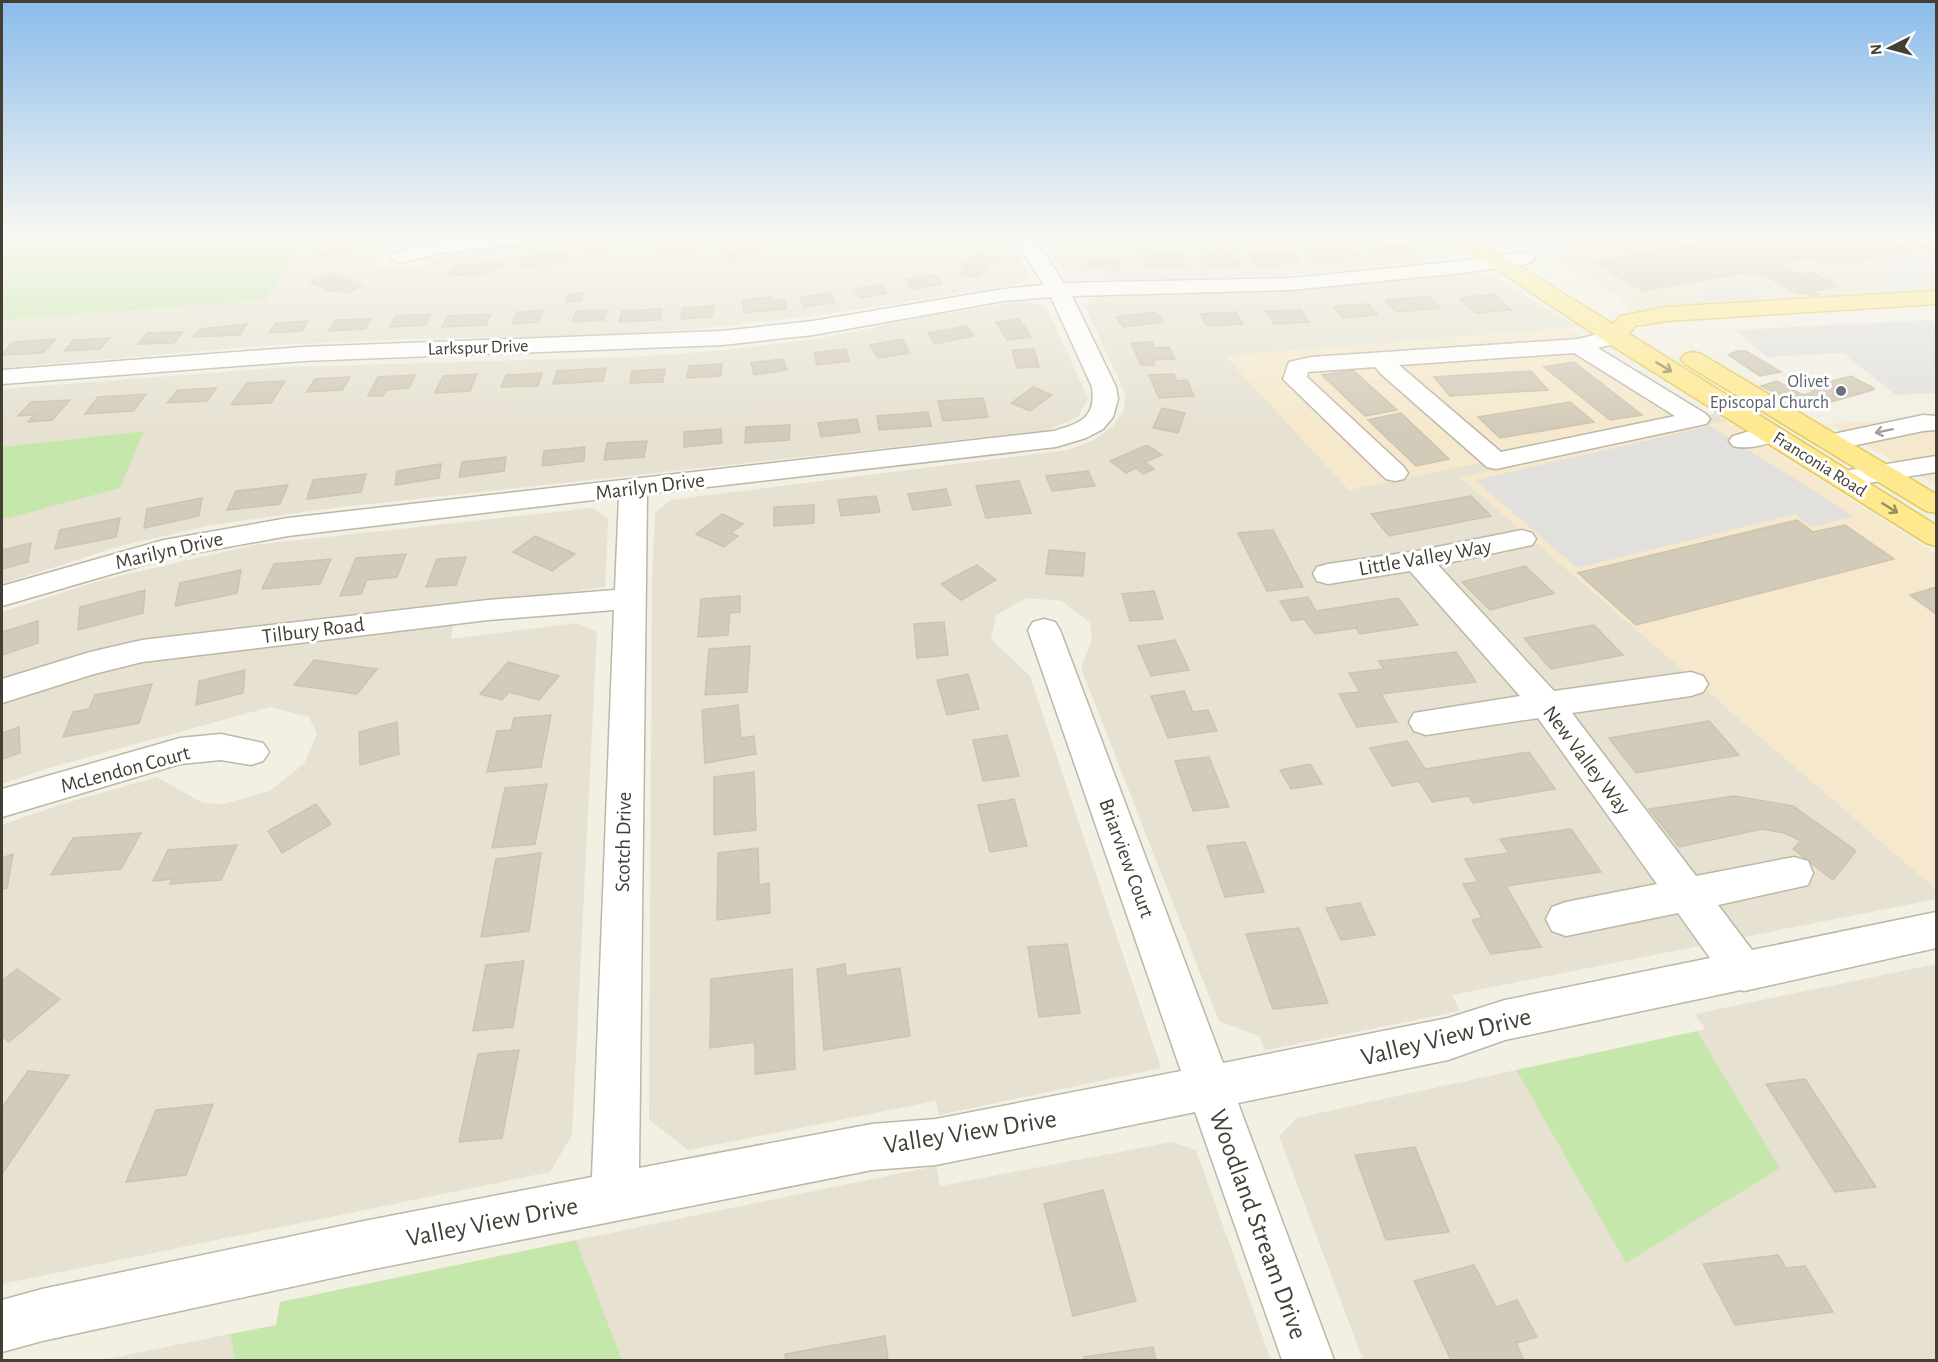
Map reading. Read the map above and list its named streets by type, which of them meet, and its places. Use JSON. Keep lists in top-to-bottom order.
{
  "streets": {
    "main road": ["Franconia Road"],
    "street": [
      "Larkspur Drive",
      "Marilyn Drive",
      "Little Valley Way",
      "Tilbury Road",
      "New Valley Way",
      "McLendon Court",
      "Scotch Drive",
      "Briarview Court",
      "Valley View Drive",
      "Woodland Stream Drive"
    ]
  },
  "crossings": [
    ["Marilyn Drive", "Scotch Drive"],
    ["Little Valley Way", "New Valley Way"],
    ["Tilbury Road", "Scotch Drive"],
    ["New Valley Way", "Valley View Drive"],
    ["Scotch Drive", "Valley View Drive"],
    ["Briarview Court", "Valley View Drive"],
    ["Briarview Court", "Woodland Stream Drive"],
    ["Valley View Drive", "Woodland Stream Drive"]
  ],
  "places": ["Olivet Episcopal Church"],
  "north": "left"
}
